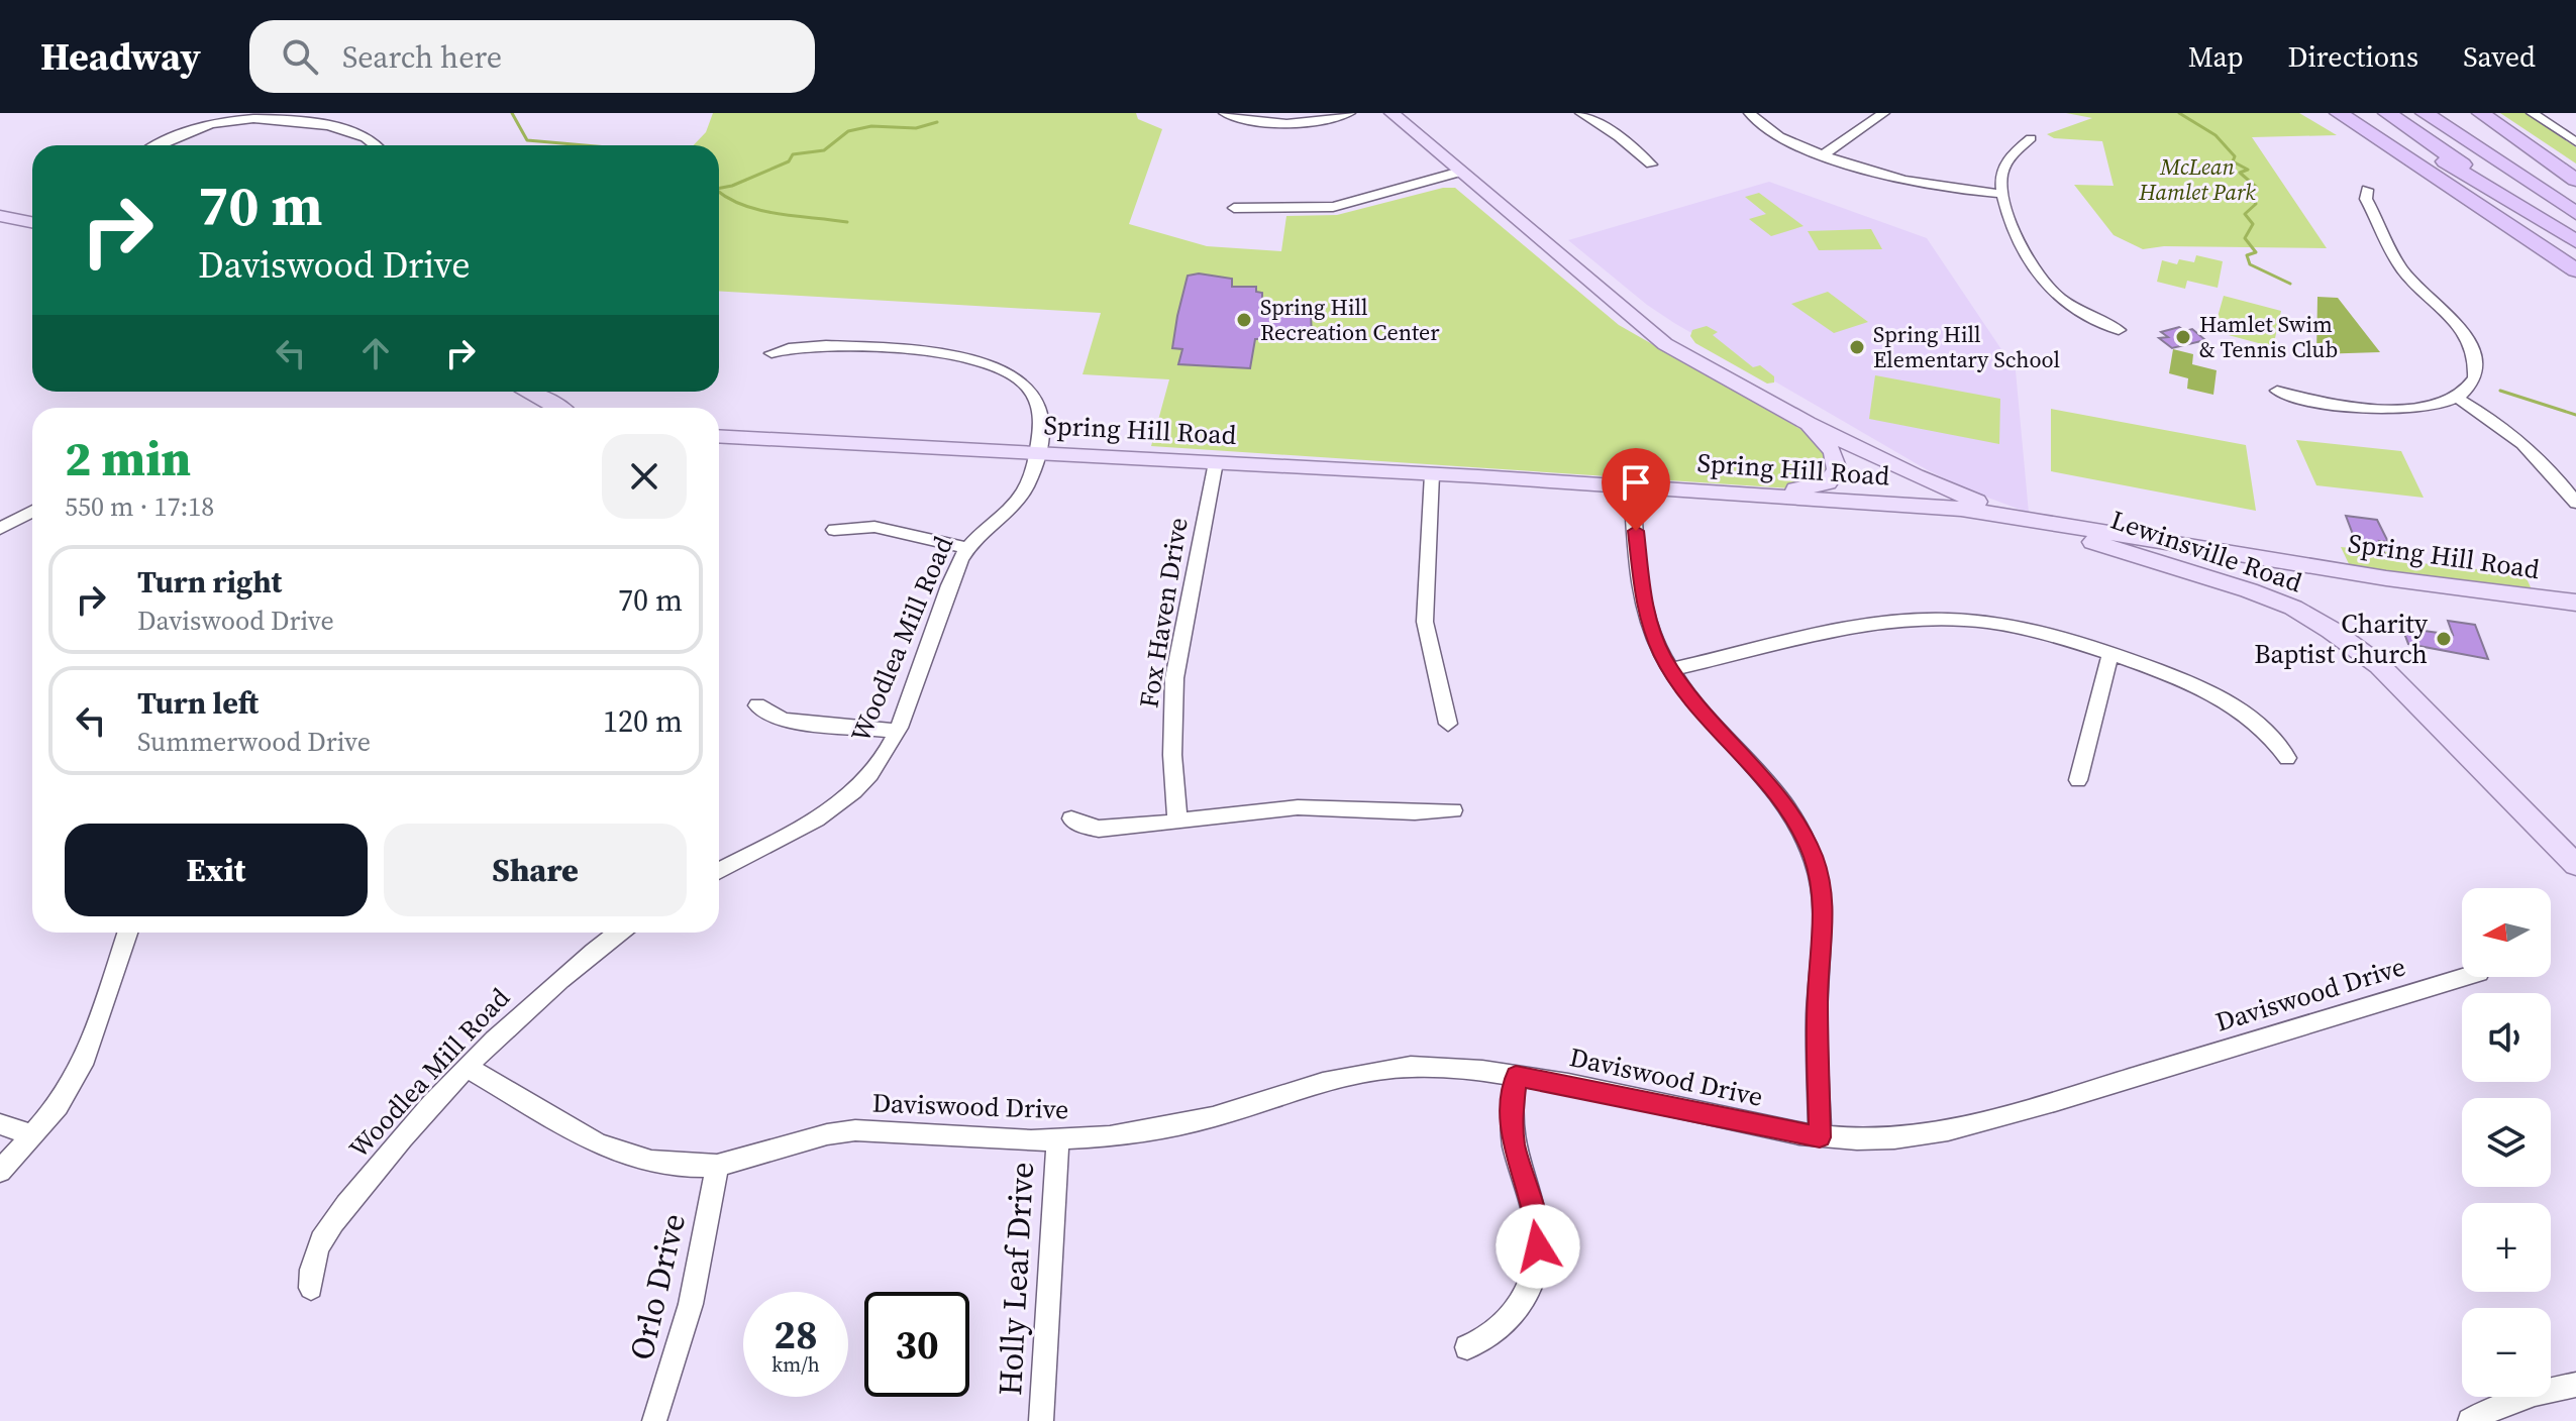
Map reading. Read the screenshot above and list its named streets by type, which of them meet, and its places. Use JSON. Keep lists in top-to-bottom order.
{
  "streets": {
    "main road": ["Spring Hill Road", "Lewinsville Road"],
    "street": [
      "Fox Haven Drive",
      "Woodlea Mill Road",
      "Daviswood Drive",
      "Holly Leaf Drive",
      "Orlo Drive"
    ]
  },
  "crossings": [
    ["Spring Hill Road", "Lewinsville Road"],
    ["Spring Hill Road", "Fox Haven Drive"],
    ["Spring Hill Road", "Woodlea Mill Road"],
    ["Woodlea Mill Road", "Daviswood Drive"],
    ["Daviswood Drive", "Holly Leaf Drive"],
    ["Daviswood Drive", "Orlo Drive"]
  ],
  "parks": ["McLean Hamlet Park"],
  "places": [
    "Spring Hill Recreation Center",
    "Hamlet Swim & Tennis Club",
    "Spring Hill Elementary School",
    "Charity Baptist Church"
  ],
  "north": "left",
  "page": {
    "header": "Headway",
    "search": "Search here",
    "nav": ["Map", "Directions", "Saved"],
    "turn": ["70 m", "Daviswood Drive"],
    "heading": ["2 min", "550 m · 17:18"],
    "list": [
      {
        "name": "Turn right",
        "note": "Daviswood Drive",
        "value": "70 m"
      },
      {
        "name": "Turn left",
        "note": "Summerwood Drive",
        "value": "120 m"
      }
    ],
    "buttons": ["Exit", "Share"],
    "map_buttons": ["+", "−"],
    "speed": "28 km/h",
    "limit": "30"
  }
}
